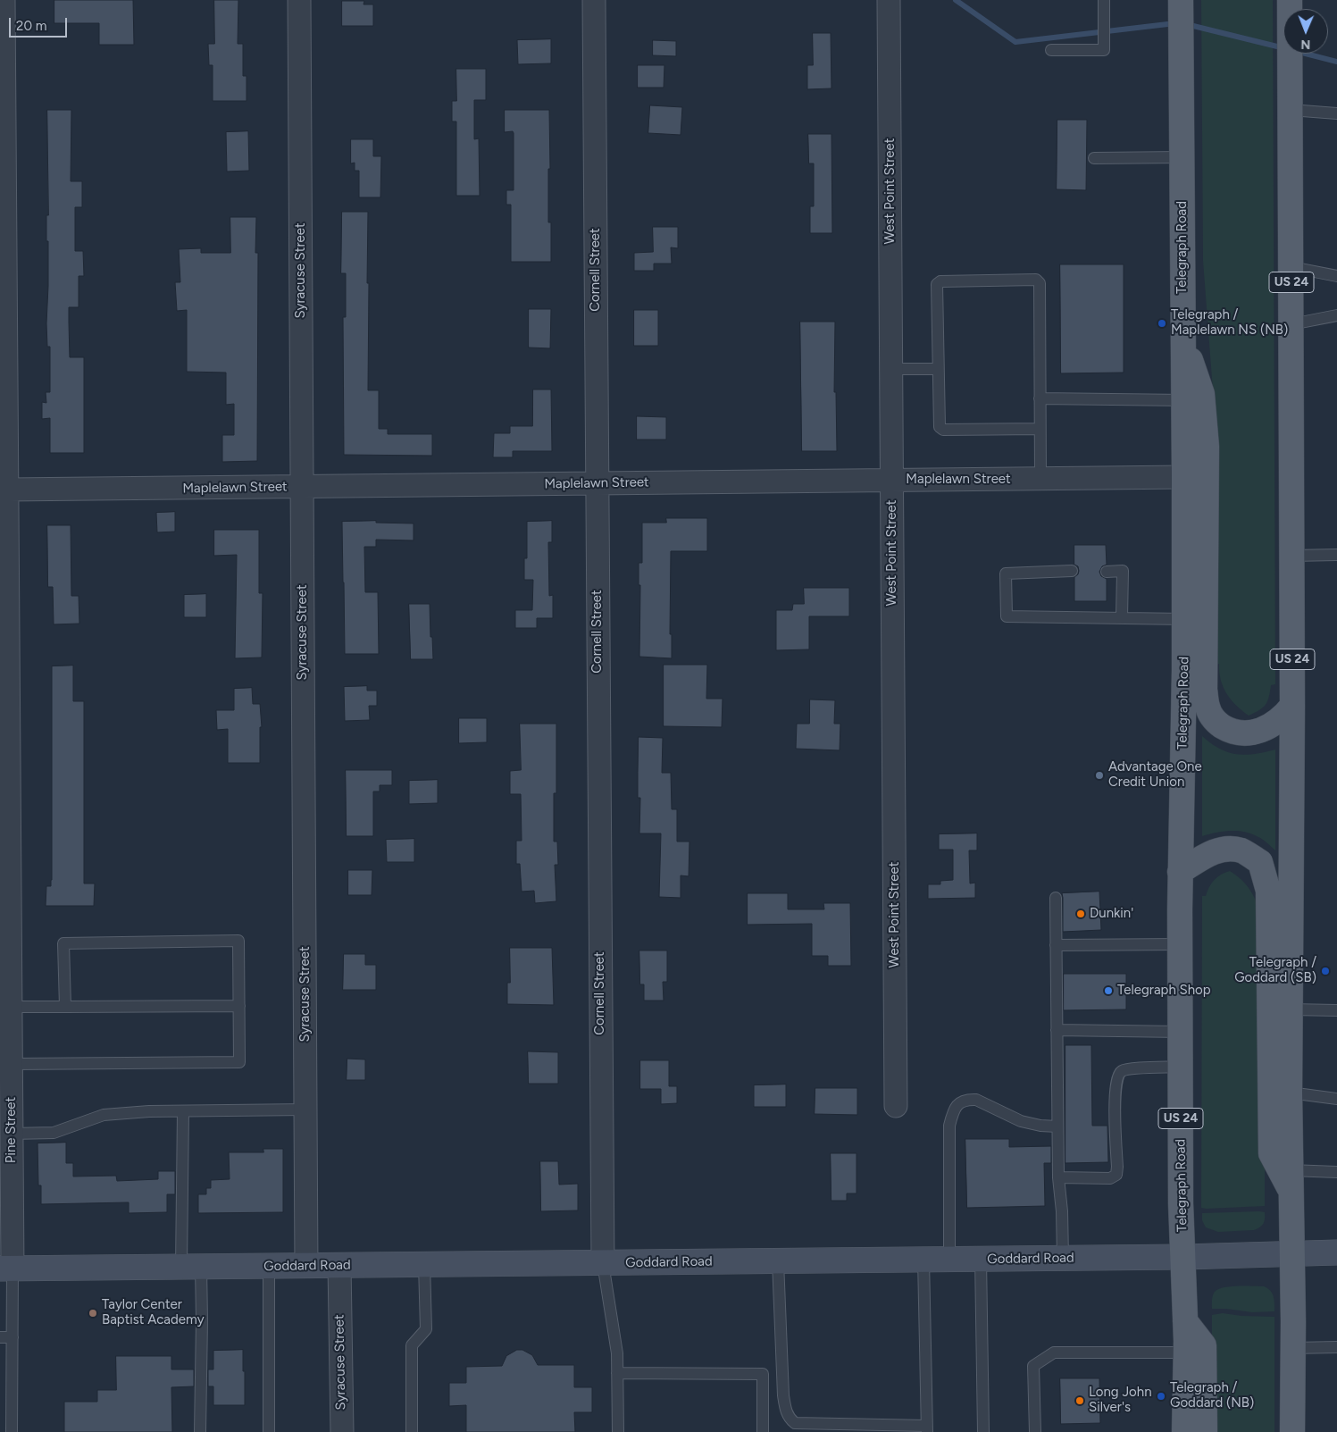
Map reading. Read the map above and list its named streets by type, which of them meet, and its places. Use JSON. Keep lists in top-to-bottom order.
{
  "streets": {
    "main road": ["Telegraph Road", "US 24", "Goddard Road"],
    "street": [
      "West Point Street",
      "Cornell Street",
      "Syracuse Street",
      "Maplelawn Street",
      "Pine Street"
    ]
  },
  "crossings": [
    ["West Point Street", "Maplelawn Street"],
    ["Telegraph Road", "Maplelawn Street"],
    ["Telegraph Road", "Goddard Road"],
    ["Cornell Street", "Maplelawn Street"],
    ["Cornell Street", "Goddard Road"],
    ["Syracuse Street", "Maplelawn Street"],
    ["Syracuse Street", "Goddard Road"],
    ["US 24", "Goddard Road"],
    ["Maplelawn Street", "Pine Street"],
    ["Pine Street", "Goddard Road"]
  ],
  "places": [
    "Telegraph / Maplelawn NS (NB)",
    "Advantage One Credit Union",
    "Dunkin'",
    "Telegraph / Goddard (SB)",
    "Telegraph Shop",
    "Taylor Center Baptist Academy",
    "Telegraph / Goddard (NB)",
    "Long John Silver's"
  ],
  "scale_bar": "20 m",
  "north": "bottom"
}
